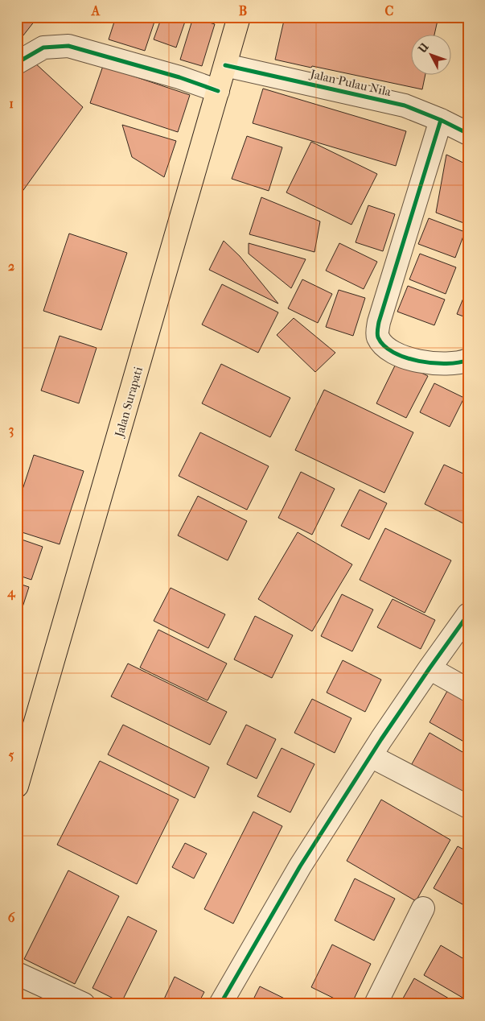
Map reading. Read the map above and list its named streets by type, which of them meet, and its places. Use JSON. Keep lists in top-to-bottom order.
{
  "streets": {
    "highway": ["Jalan Surapati"],
    "street": ["Jalan Pulau Nila"]
  },
  "crossings": [
    ["Jalan Pulau Nila", "Jalan Surapati"]
  ],
  "north": "top left",
  "grid": {
    "columns": ["A", "B", "C"],
    "rows": [
      "1",
      "2",
      "3",
      "4",
      "5",
      "6"
    ]
  }
}
